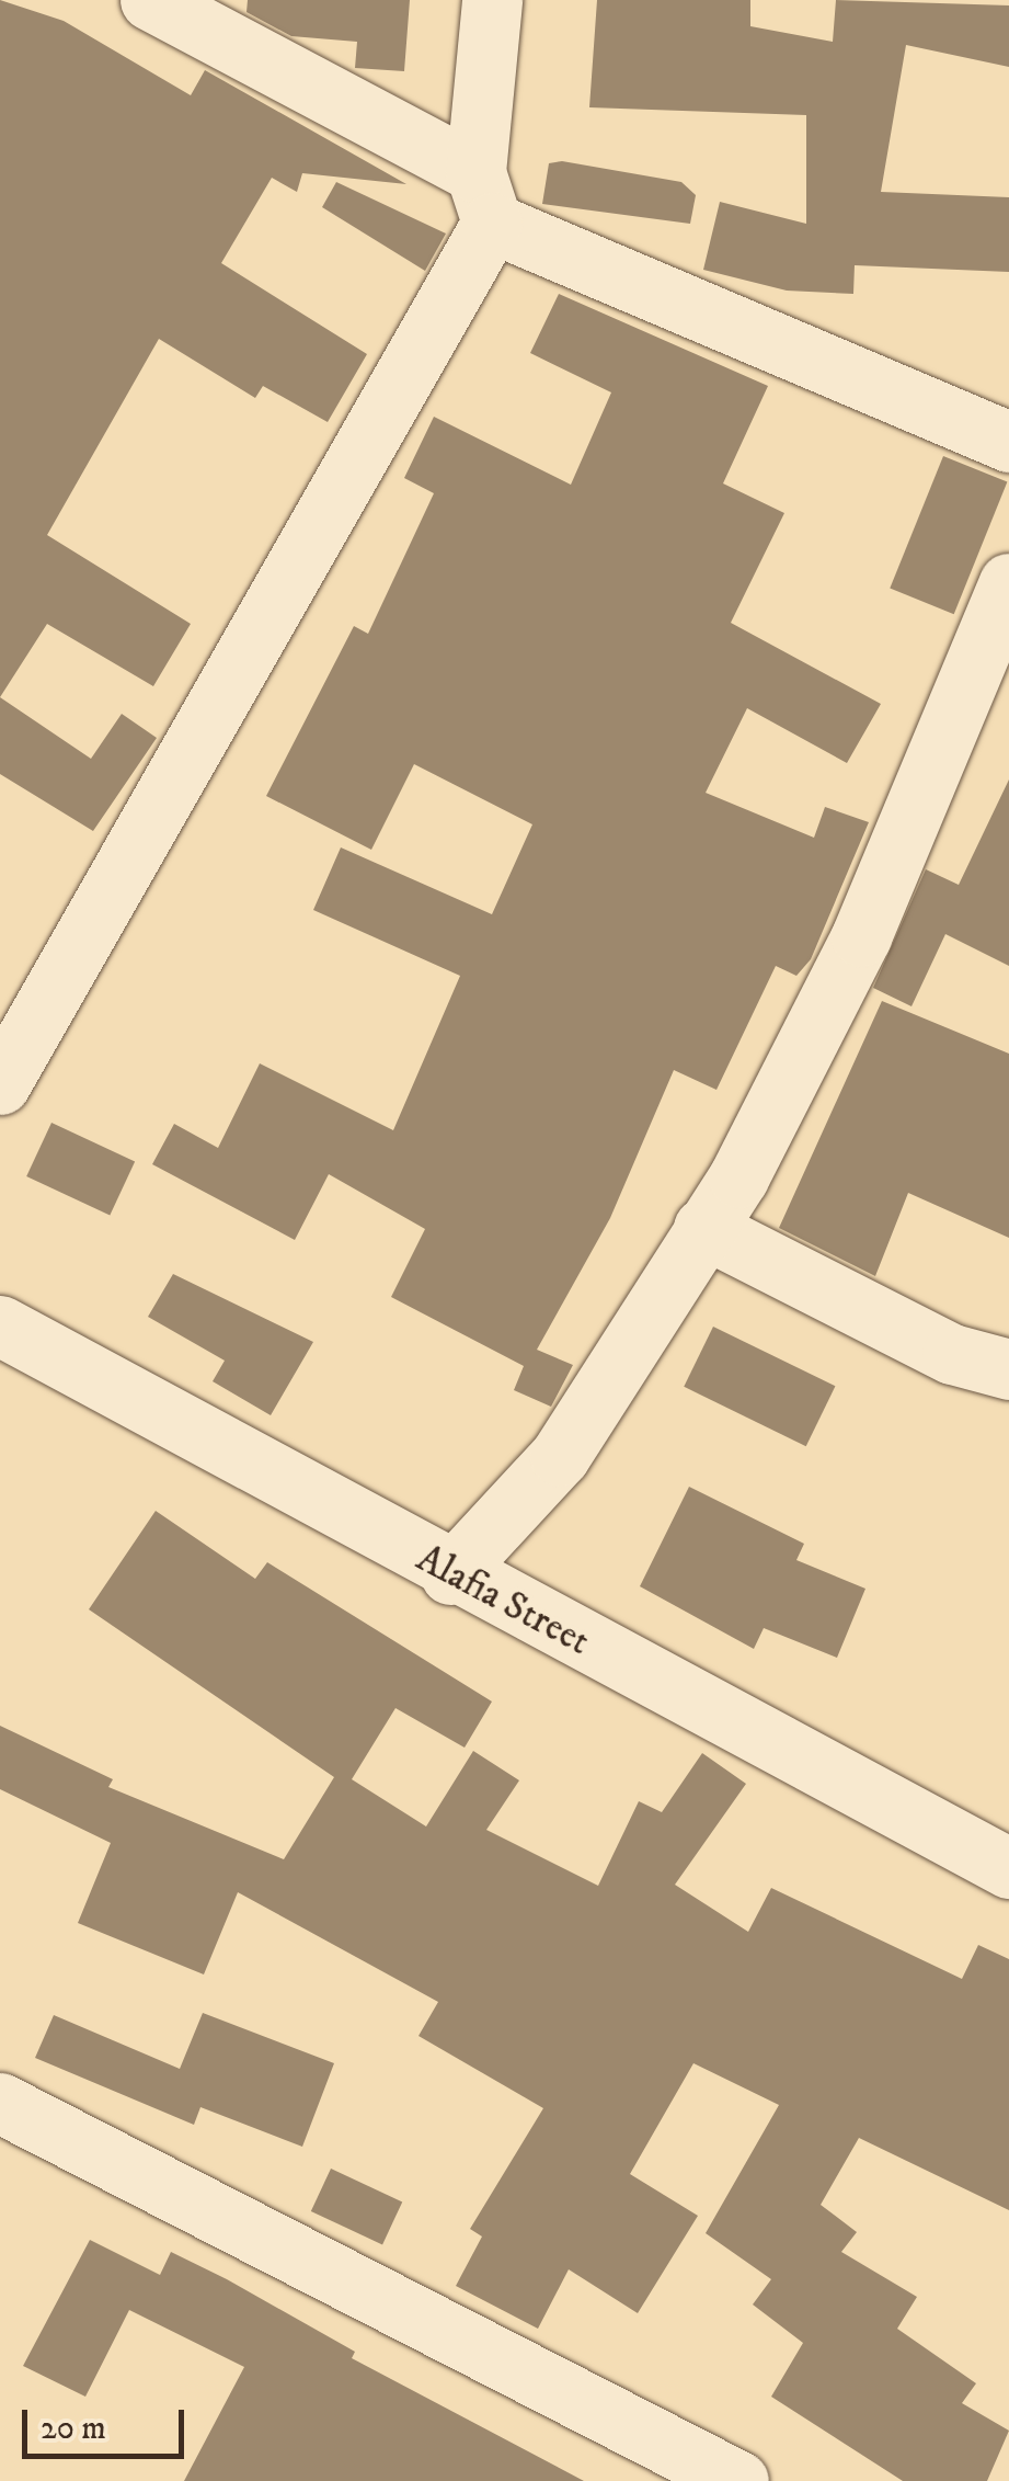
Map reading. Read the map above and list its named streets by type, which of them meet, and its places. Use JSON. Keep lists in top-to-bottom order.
{
  "streets": {
    "street": ["Alafia Street"]
  },
  "scale_bar": "20 m"
}
